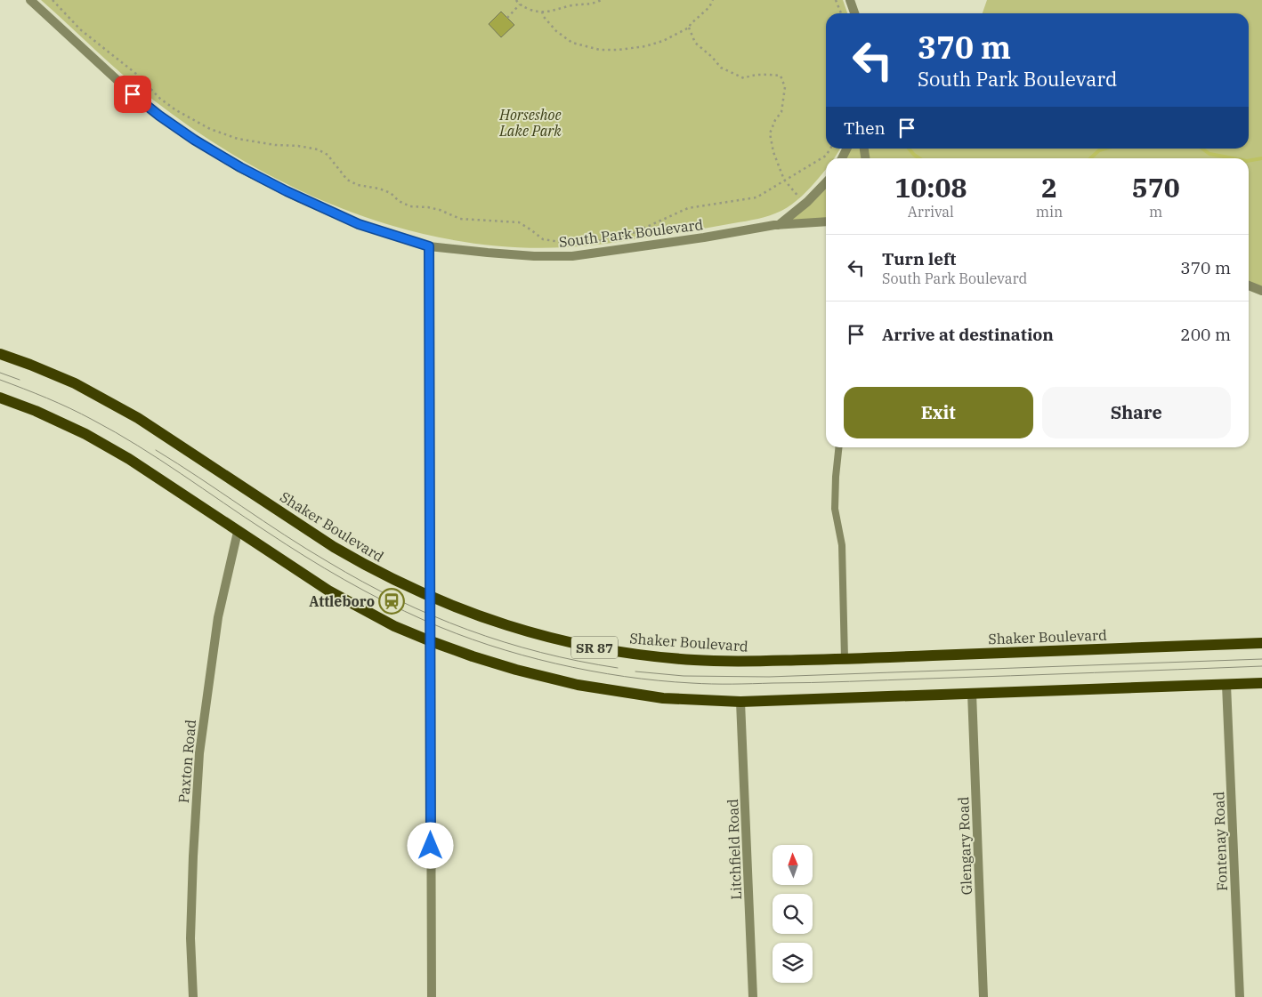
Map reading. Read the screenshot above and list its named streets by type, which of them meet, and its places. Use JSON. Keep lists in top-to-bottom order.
{
  "streets": {
    "main road": ["Shaker Boulevard", "SR 87"],
    "street": [
      "South Park Boulevard",
      "Paxton Road",
      "Fontenay Road",
      "Glengary Road",
      "Litchfield Road"
    ]
  },
  "parks": ["Horseshoe Lake Park"],
  "places": {
    "station": ["Attleboro"]
  },
  "north": "top",
  "page": {
    "turn": ["370 m", "South Park Boulevard"],
    "then": "Then",
    "eta": [
      "10:08",
      "Arrival",
      "2",
      "min",
      "570",
      "m"
    ],
    "list": [
      {
        "name": "Turn left",
        "note": "South Park Boulevard",
        "value": "370 m"
      },
      {
        "name": "Arrive at destination",
        "value": "200 m"
      }
    ],
    "buttons": ["Exit", "Share"]
  }
}
